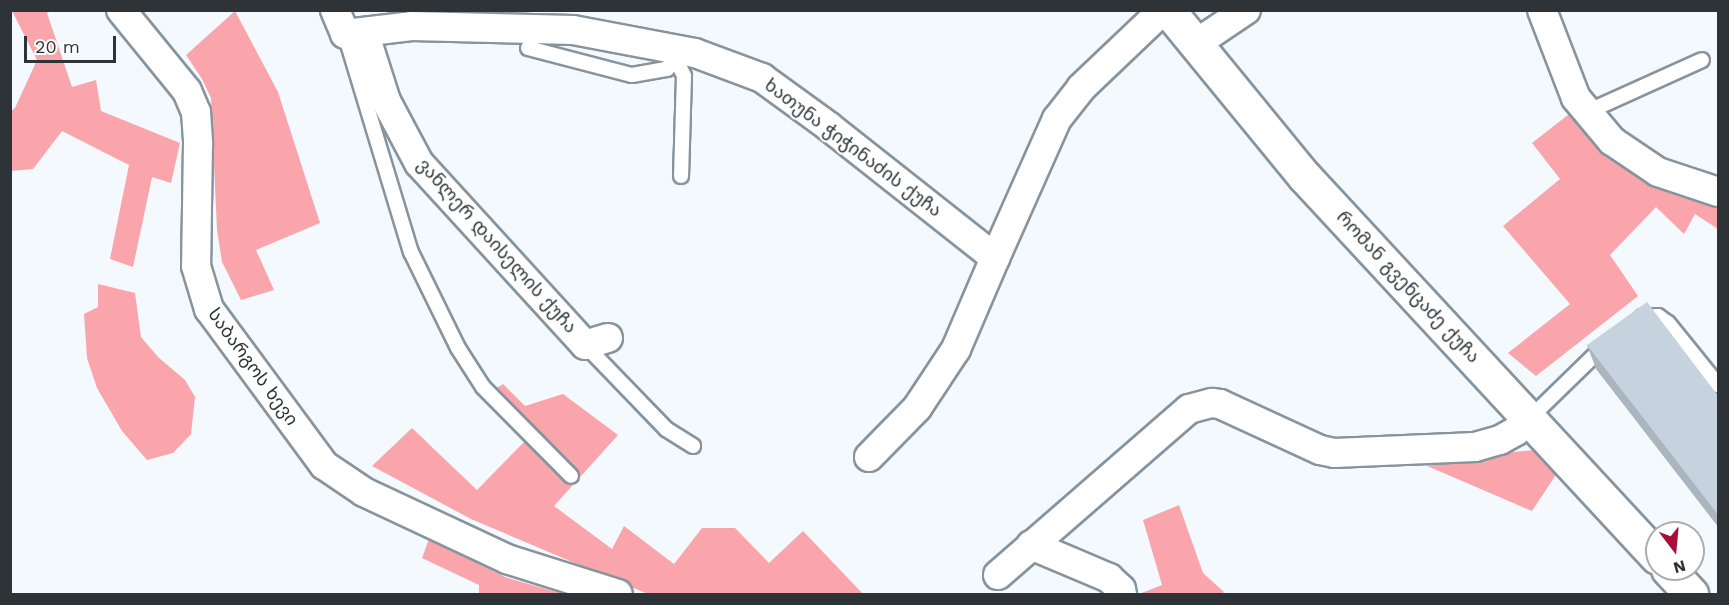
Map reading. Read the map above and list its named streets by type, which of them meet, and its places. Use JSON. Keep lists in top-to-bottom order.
{
  "streets": {
    "street": [
      "ხათუნა ჭიჭინაძის ქუჩა",
      "ვანლერ დაისელის ქუჩა",
      "რომან გვენცაძე ქუჩა",
      "საბარგოს ხევი"
    ]
  },
  "crossings": [
    ["ხათუნა ჭიჭინაძის ქუჩა", "ვანლერ დაისელის ქუჩა"]
  ],
  "scale_bar": "20 m",
  "north": "bottom"
}
